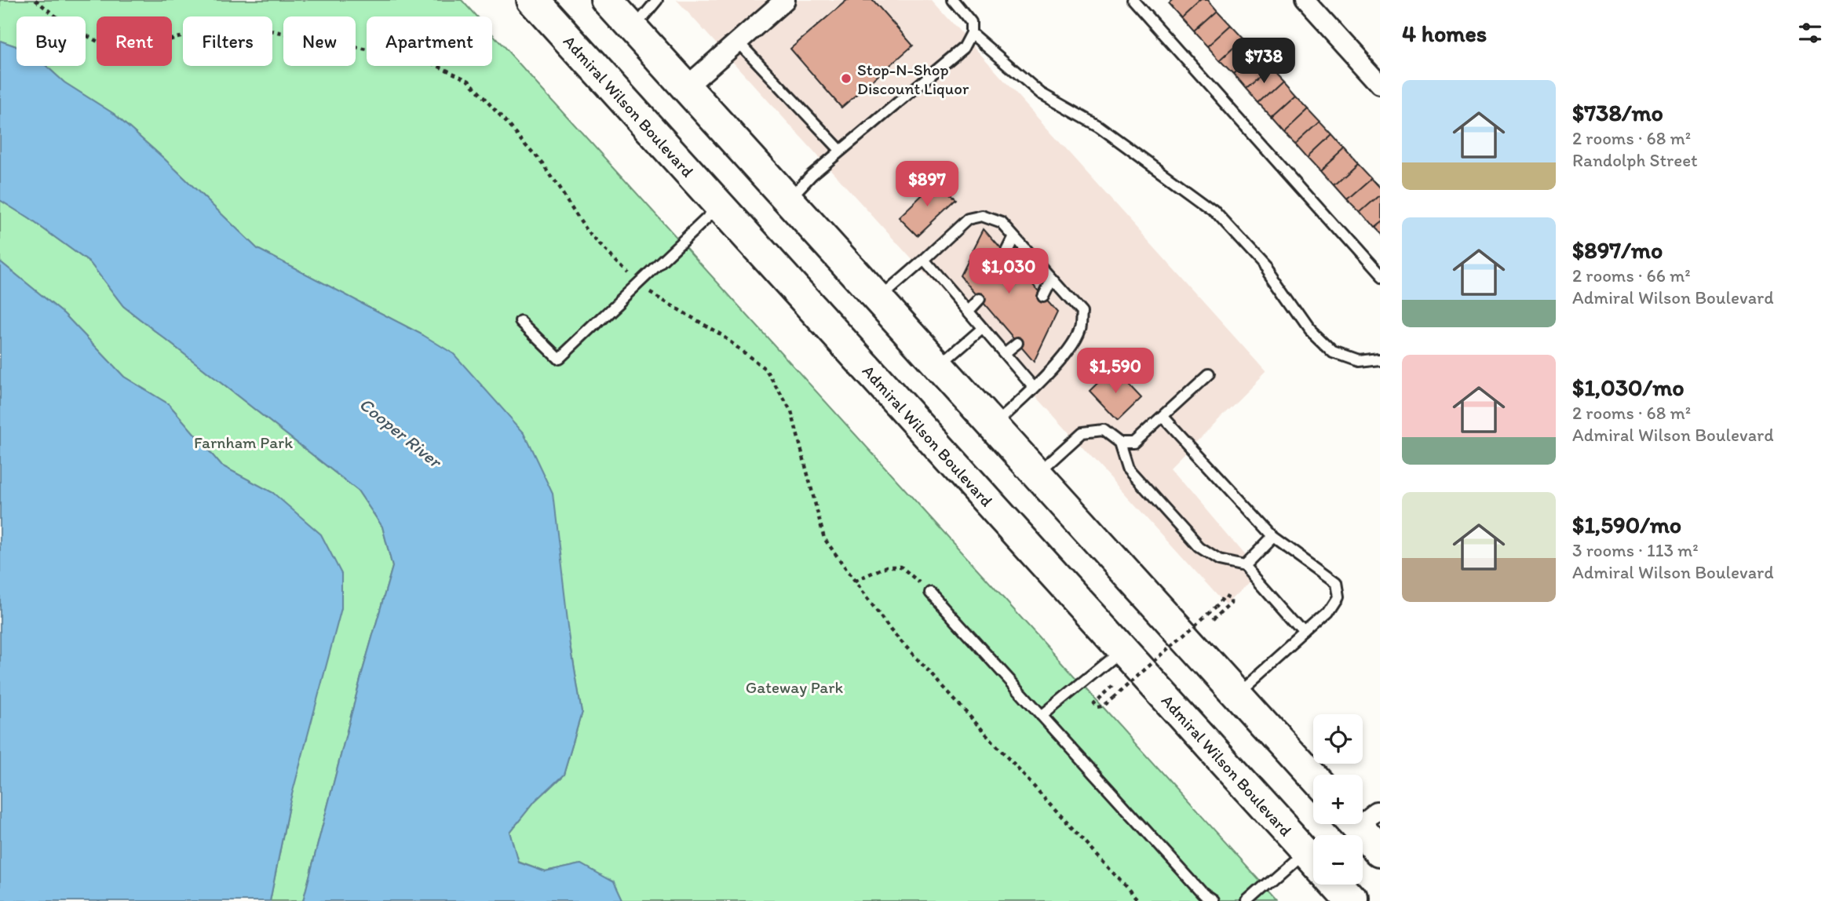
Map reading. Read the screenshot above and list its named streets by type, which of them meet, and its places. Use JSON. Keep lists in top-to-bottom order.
{
  "streets": {
    "highway": ["Admiral Wilson Boulevard"]
  },
  "water": ["Cooper River"],
  "parks": ["Farnham Park", "Gateway Park"],
  "places": ["Stop-N-Shop Discount Liquor"],
  "page": {
    "heading": "4 homes",
    "chip": [
      "Buy",
      "Rent",
      "Filters",
      "New",
      "Apartment"
    ],
    "price": [
      "$738",
      "$897",
      "$1,030",
      "$1,590"
    ],
    "list": [
      {
        "name": "$738/mo",
        "note": "2 rooms · 68 m² · Randolph Street"
      },
      {
        "name": "$897/mo",
        "note": "2 rooms · 66 m² · Admiral Wilson Boulevard"
      },
      {
        "name": "$1,030/mo",
        "note": "2 rooms · 68 m² · Admiral Wilson Boulevard"
      },
      {
        "name": "$1,590/mo",
        "note": "3 rooms · 113 m² · Admiral Wilson Boulevard"
      }
    ],
    "map_buttons": ["+", "−"]
  }
}
